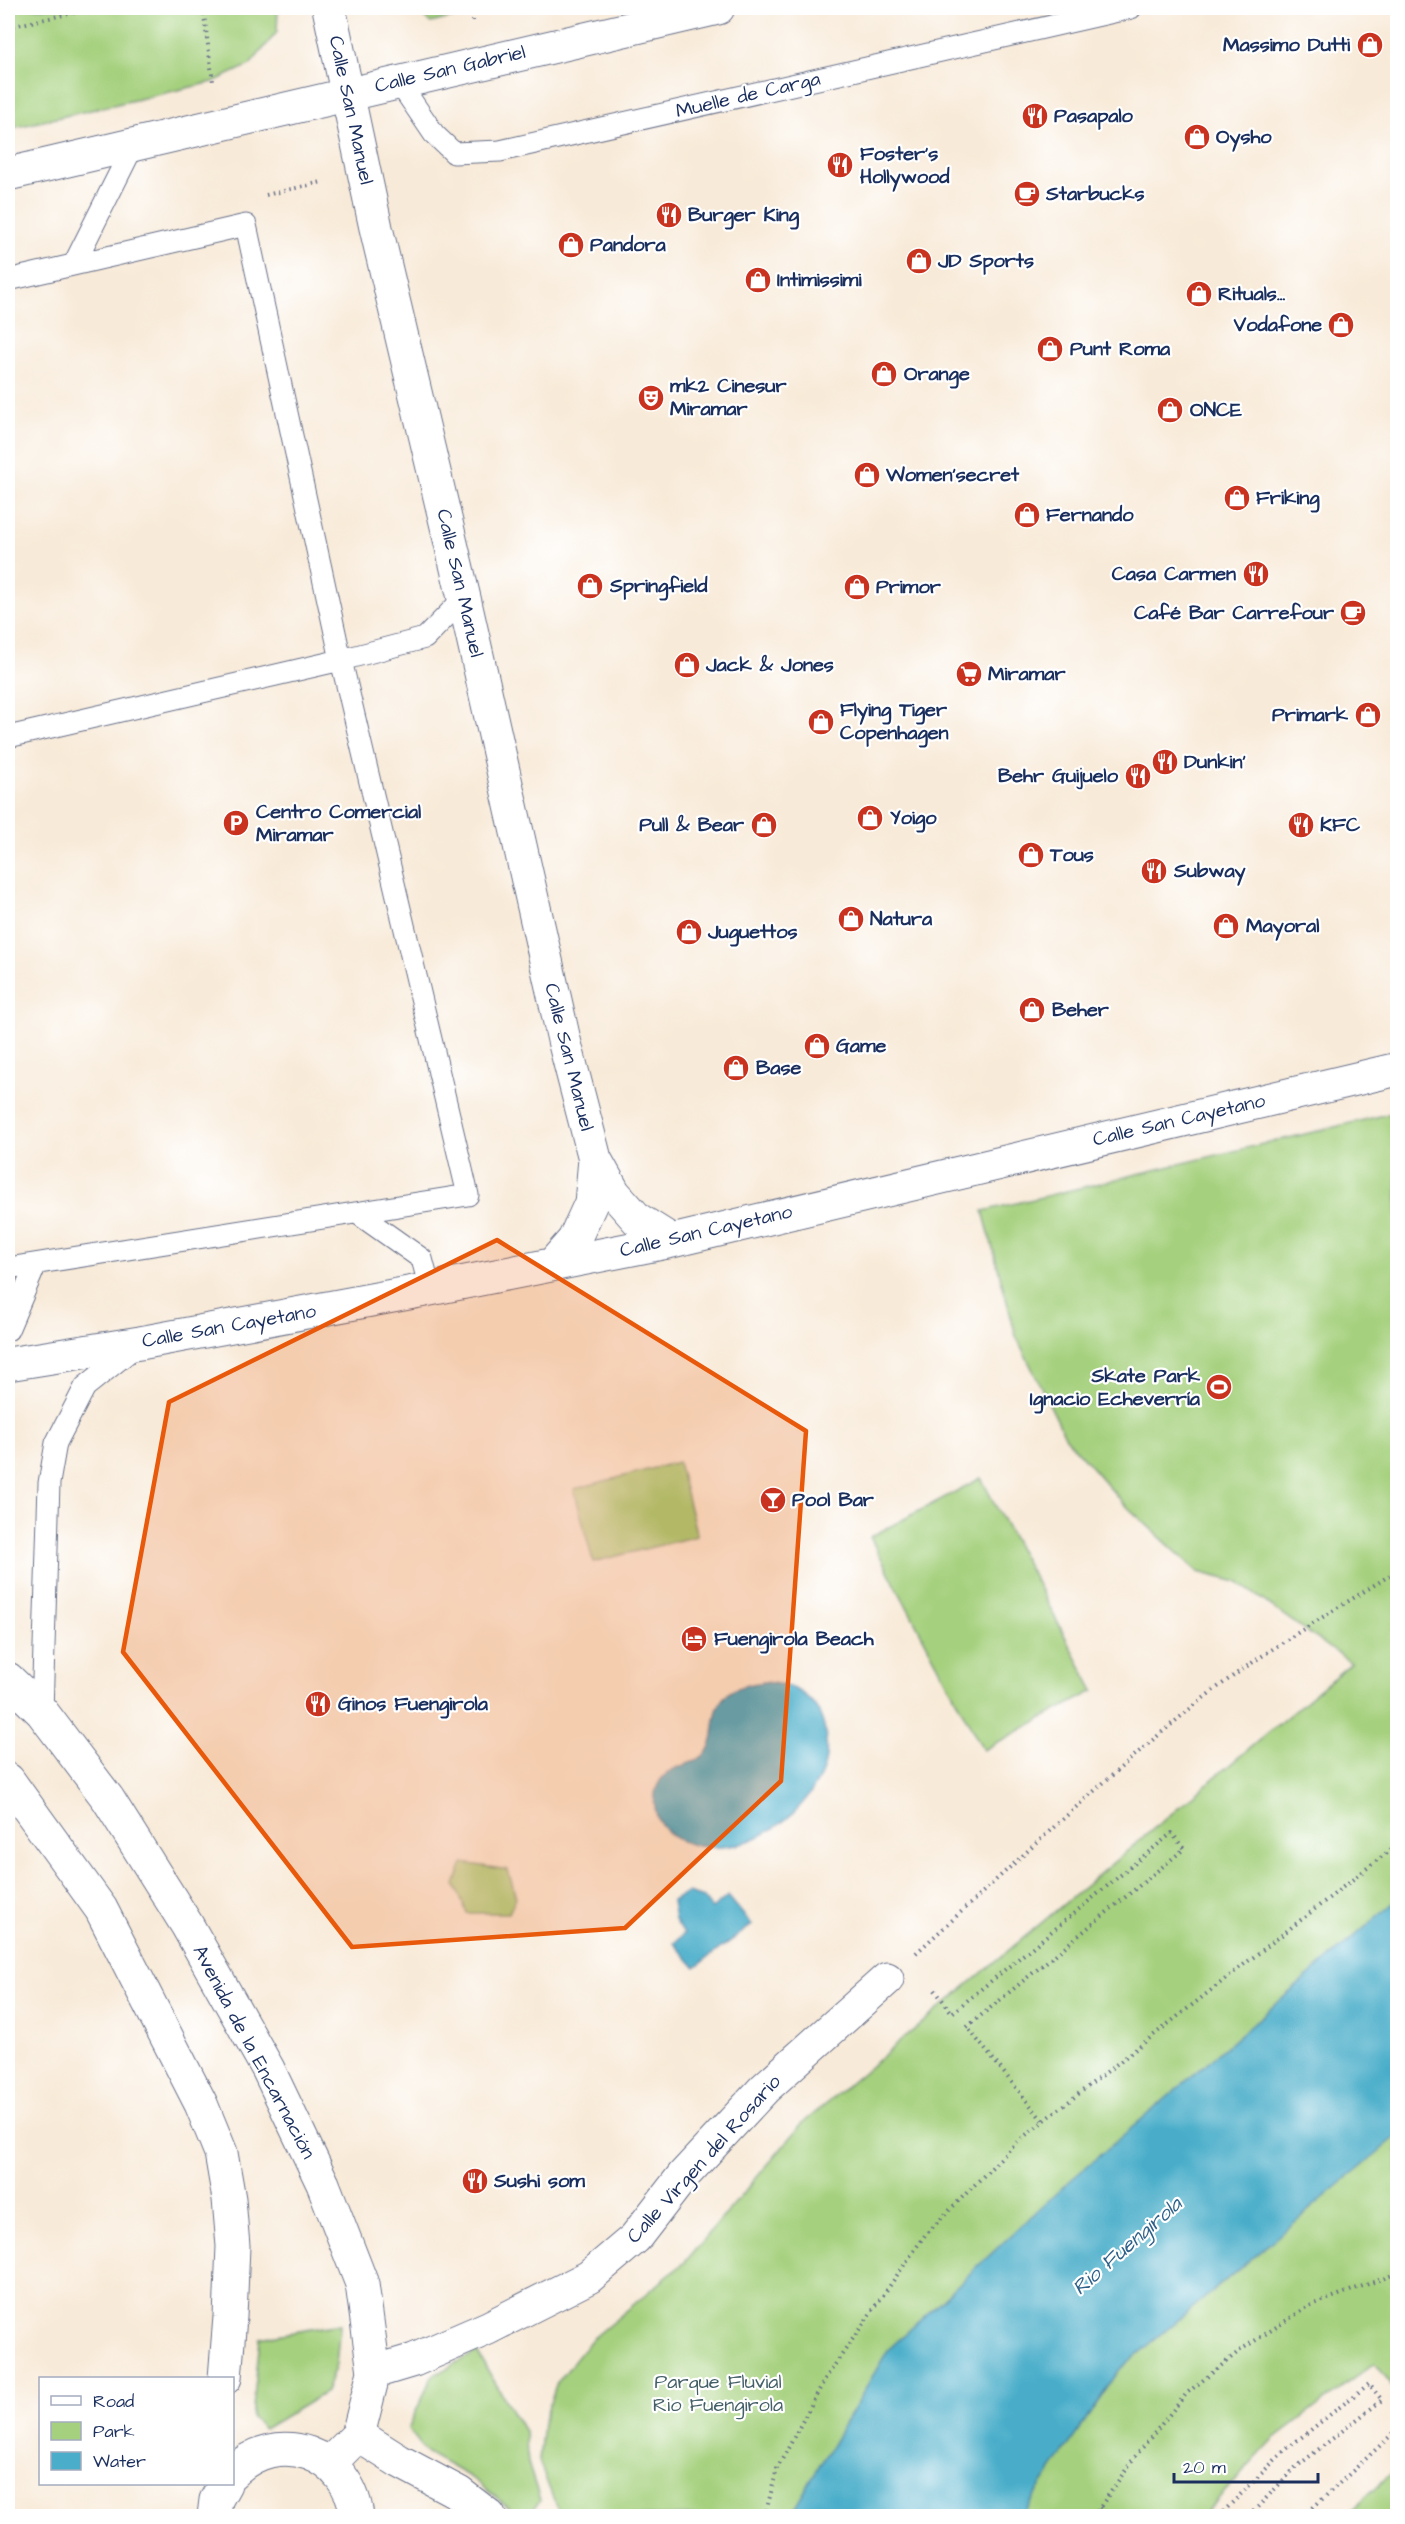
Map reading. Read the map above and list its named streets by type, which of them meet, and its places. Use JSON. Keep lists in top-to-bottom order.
{
  "streets": {
    "street": [
      "Calle San Gabriel",
      "Calle San Manuel",
      "Calle San Cayetano",
      "Avenida de la Encarnación",
      "Calle Virgen del Rosario"
    ],
    "lane": ["Muelle de Carga"]
  },
  "crossings": [
    ["Calle San Gabriel", "Muelle de Carga"],
    ["Calle San Gabriel", "Calle San Manuel"],
    ["Calle San Manuel", "Calle San Cayetano"],
    ["Avenida de la Encarnación", "Calle Virgen del Rosario"]
  ],
  "water": ["Rio Fuengirola"],
  "parks": ["Parque Fluvial Rio Fuengirola"],
  "places": {
    "shop": [
      "Massimo Dutti",
      "Oysho",
      "Pandora",
      "JD Sports",
      "Intimissimi",
      "Rituals...",
      "Vodafone",
      "Punt Roma",
      "Orange",
      "ONCE",
      "Women'secret",
      "Friking",
      "Fernando",
      "Springfield",
      "Primor",
      "Jack & Jones",
      "Primark",
      "Flying Tiger Copenhagen",
      "Yoigo",
      "Pull & Bear",
      "Tous",
      "Natura",
      "Mayoral",
      "Juguettos",
      "Beher",
      "Game",
      "Base"
    ],
    "restaurant": [
      "Pasapalo",
      "Foster's Hollywood",
      "Burger King",
      "Casa Carmen",
      "Dunkin'",
      "Behr Guijuelo",
      "KFC",
      "Subway",
      "Ginos Fuengirola",
      "Sushi som"
    ],
    "cafe": ["Starbucks", "Café Bar Carrefour"],
    "theatre": ["mk2 Cinesur Miramar"],
    "supermarket": ["Miramar"],
    "parking": ["Centro Comercial Miramar"],
    "sports": ["Skate Park Ignacio Echeverría"],
    "bar": ["Pool Bar"],
    "hotel": ["Fuengirola Beach"]
  },
  "legend": ["Road", "Park", "Water"],
  "scale_bar": "20 m"
}
